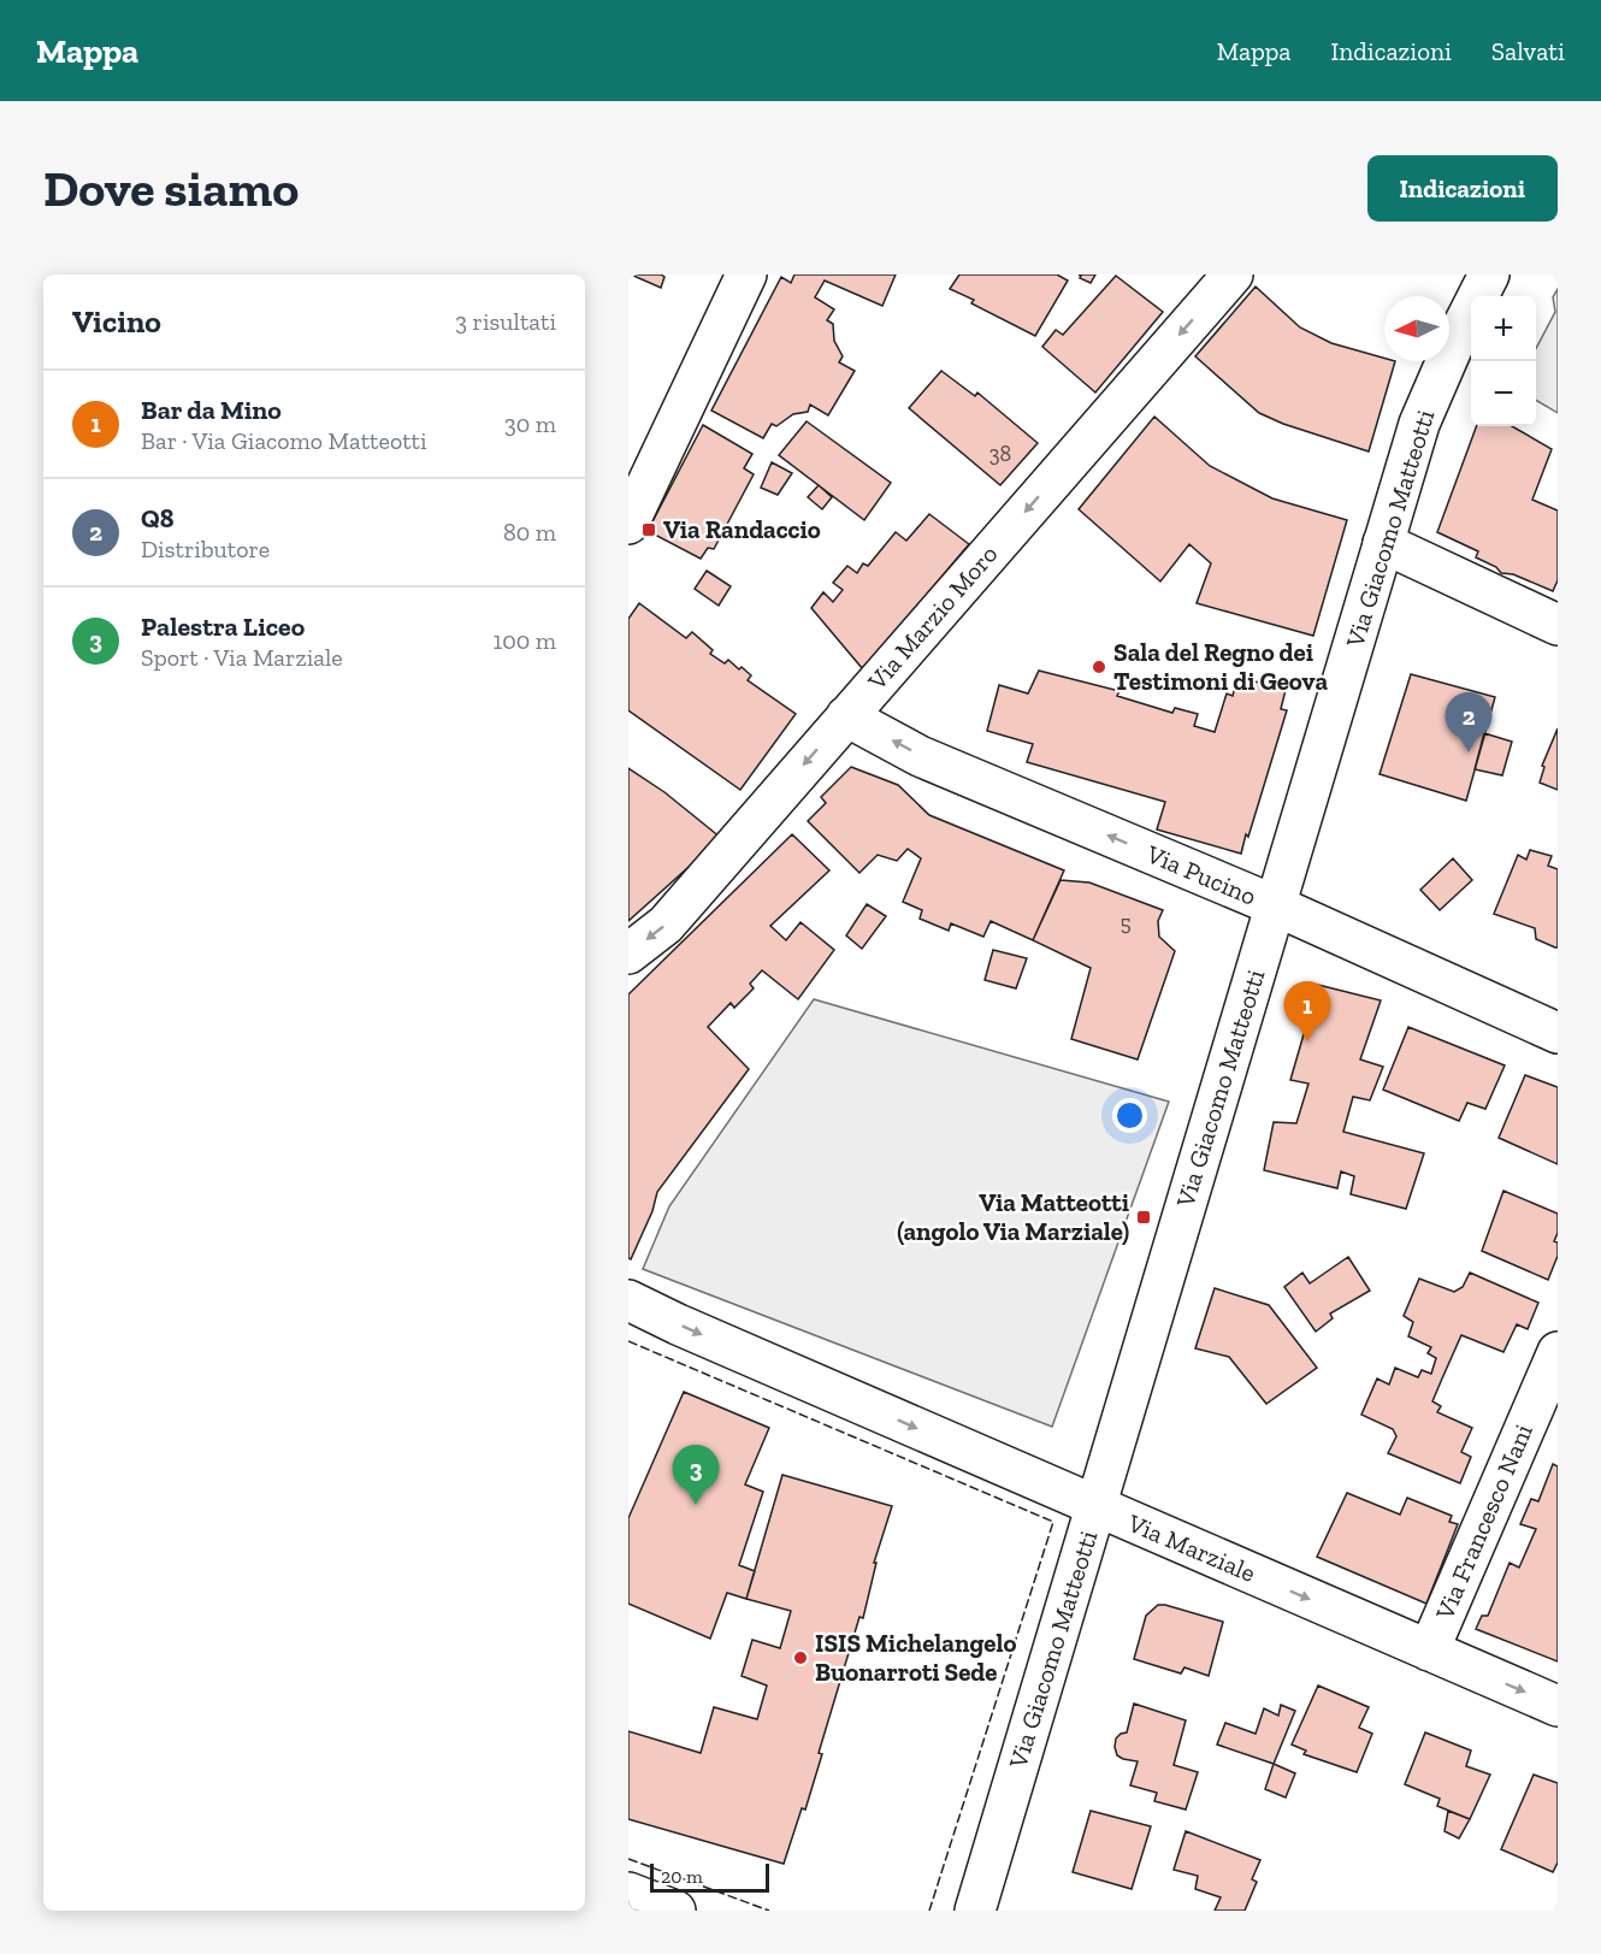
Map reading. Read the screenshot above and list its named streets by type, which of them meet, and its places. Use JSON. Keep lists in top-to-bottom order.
{
  "streets": {
    "street": [
      "Via Giacomo Matteotti",
      "Via Marzio Moro",
      "Via Pucino",
      "Via Francesco Nani",
      "Via Marziale"
    ]
  },
  "crossings": [
    ["Via Giacomo Matteotti", "Via Pucino"],
    ["Via Giacomo Matteotti", "Via Marziale"],
    ["Via Marzio Moro", "Via Pucino"],
    ["Via Francesco Nani", "Via Marziale"]
  ],
  "one_way": ["Via Marzio Moro", "Via Pucino", "Via Marziale"],
  "places": {
    "transit": ["Via Randaccio", "Via Matteotti (angolo Via Marziale)"],
    "other": ["Sala del Regno dei Testimoni di Geova", "ISIS Michelangelo Buonarroti Sede"]
  },
  "house_numbers": ["38", "5"],
  "scale_bar": "20 m",
  "north": "left",
  "page": {
    "header": "Mappa",
    "nav": ["Mappa", "Indicazioni", "Salvati"],
    "buttons": "Indicazioni",
    "title": "Dove siamo",
    "heading": ["Vicino", "3 risultati"],
    "map_buttons": ["+", "−"],
    "list": [
      {
        "mark": "1",
        "name": "Bar da Mino",
        "note": "Bar · Via Giacomo Matteotti",
        "value": "30 m"
      },
      {
        "mark": "2",
        "name": "Q8",
        "note": "Distributore",
        "value": "80 m"
      },
      {
        "mark": "3",
        "name": "Palestra Liceo",
        "note": "Sport · Via Marziale",
        "value": "100 m"
      }
    ],
    "pins": ["2", "1", "3"],
    "scale": "20 m"
  }
}
